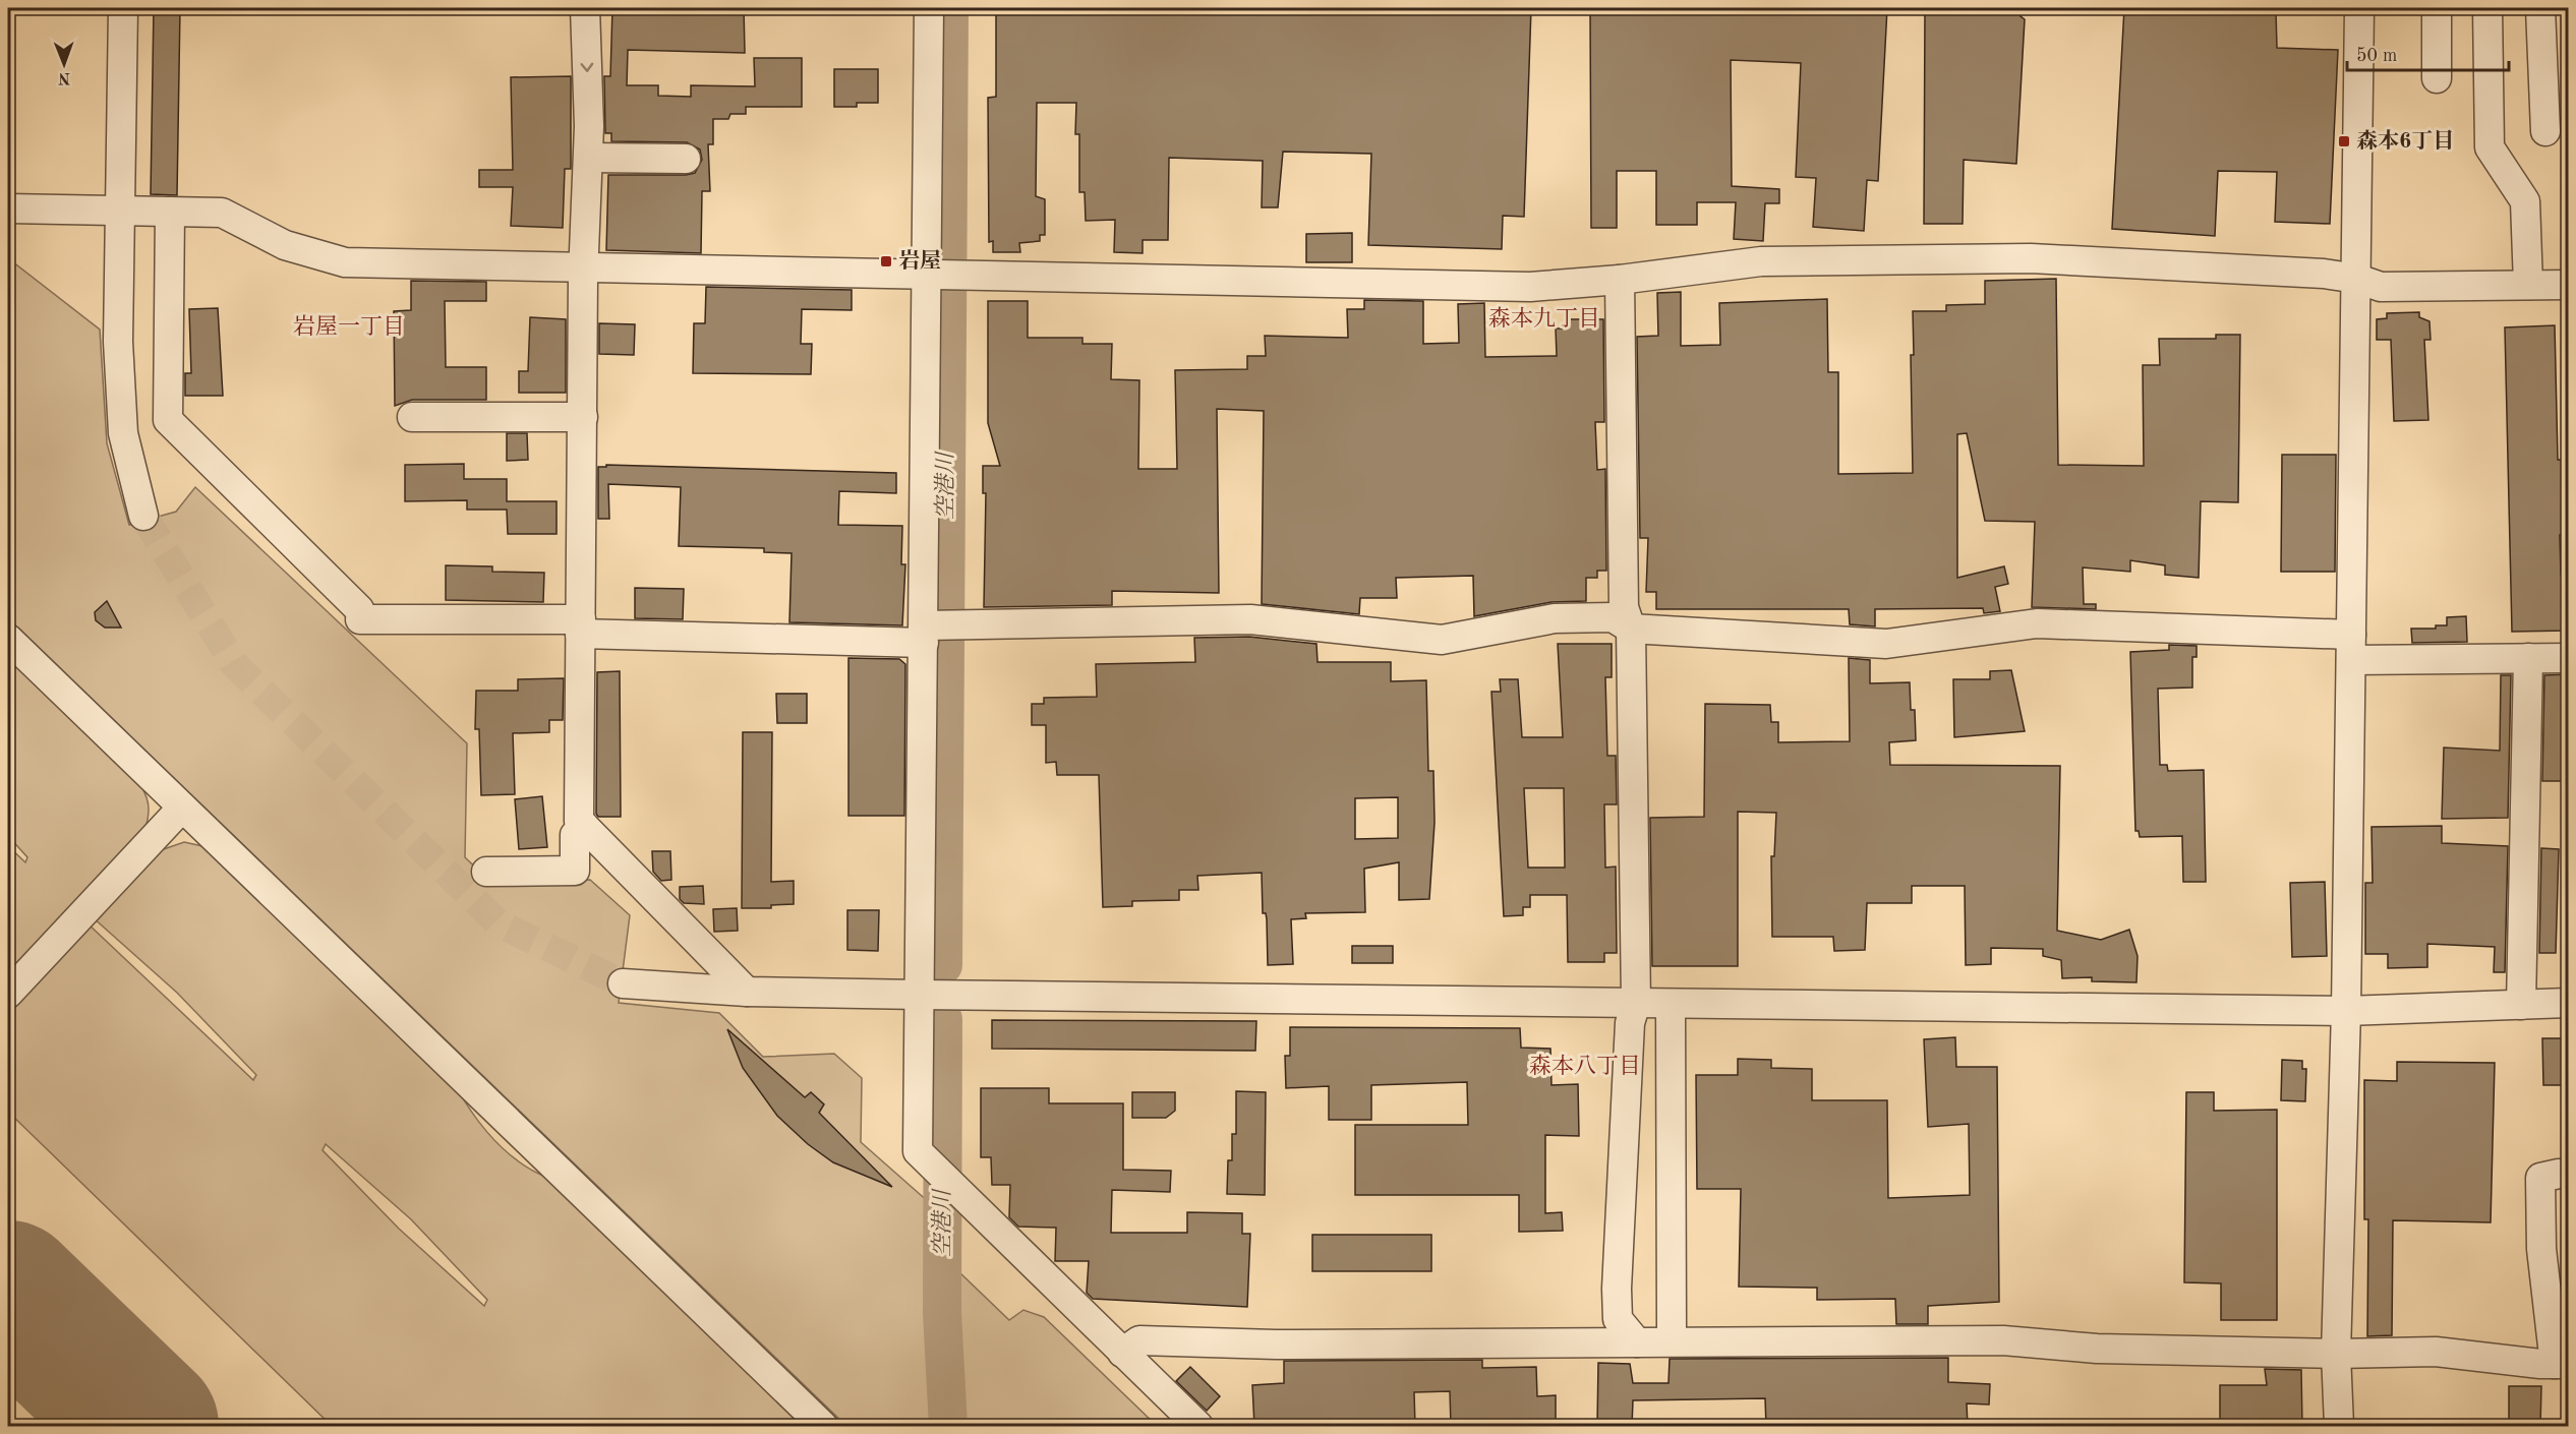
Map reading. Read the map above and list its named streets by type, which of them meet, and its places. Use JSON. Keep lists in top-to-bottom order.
{
  "districts": ["森本九丁目", "岩屋一丁目", "森本八丁目"],
  "water": ["空港川"],
  "places": {
    "transit": ["森本6丁目", "岩屋"]
  },
  "scale_bar": "50 m",
  "north": "bottom"
}
